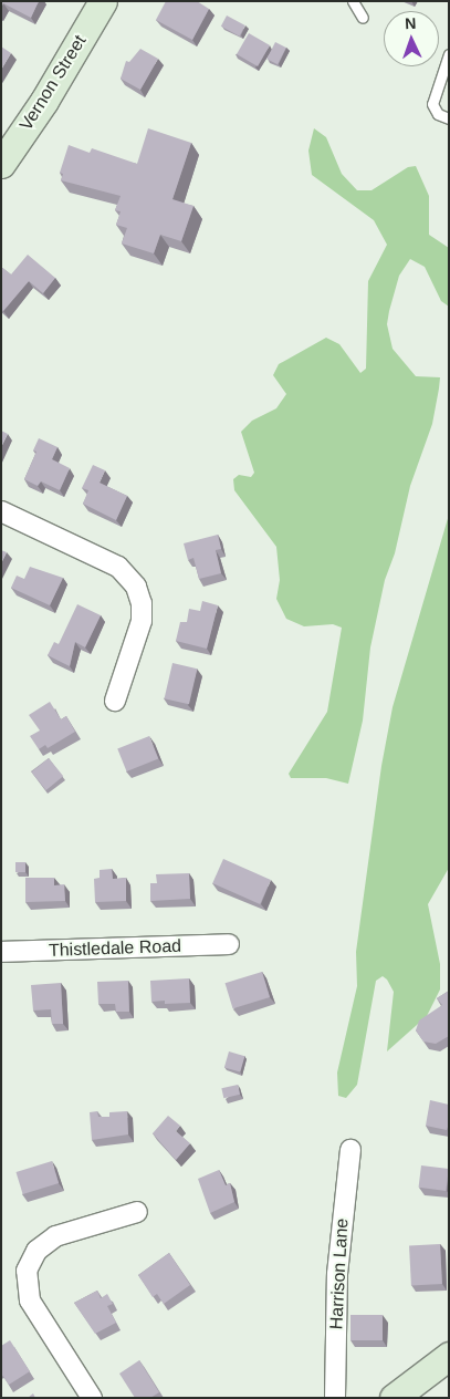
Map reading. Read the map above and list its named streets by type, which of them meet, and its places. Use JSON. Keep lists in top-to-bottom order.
{
  "streets": {
    "main road": ["Vernon Street"],
    "street": ["Thistledale Road", "Harrison Lane"]
  },
  "north": "top"
}
